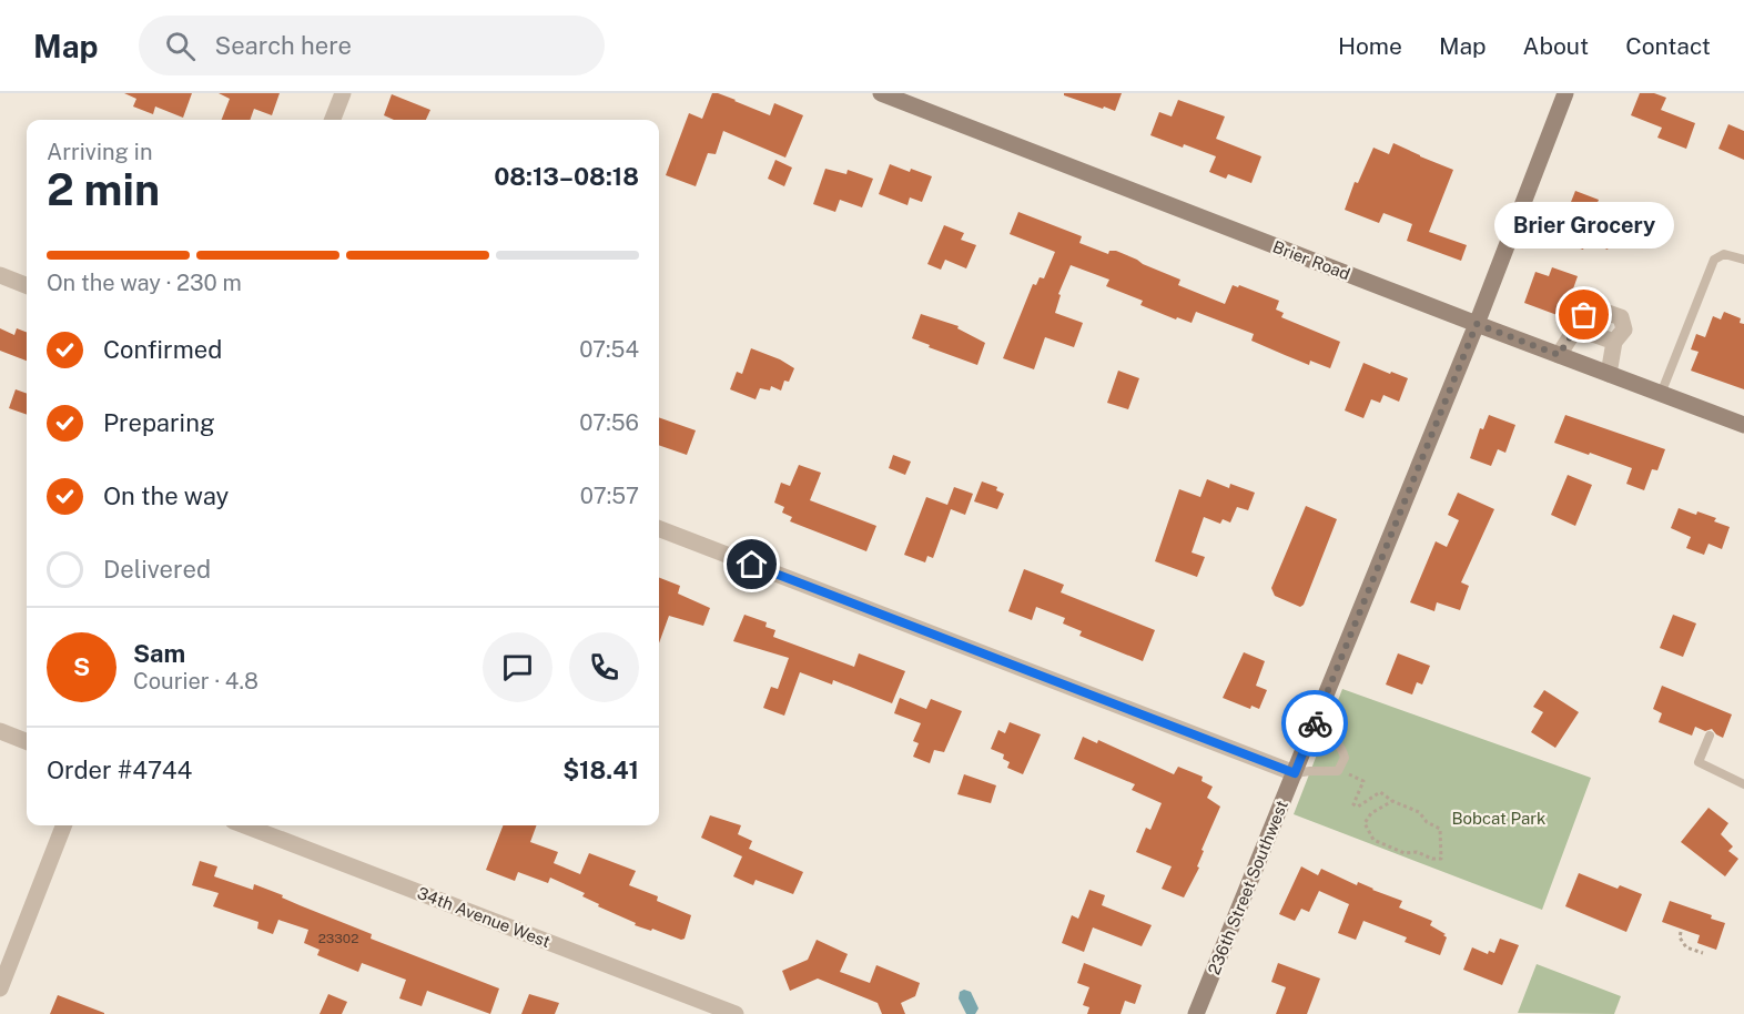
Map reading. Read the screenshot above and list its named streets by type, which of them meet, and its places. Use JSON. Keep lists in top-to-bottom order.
{
  "streets": {
    "street": ["Brier Road", "236th Street Southwest", "34th Avenue West"]
  },
  "crossings": [
    ["Brier Road", "236th Street Southwest"]
  ],
  "parks": ["Bobcat Park"],
  "places": ["Brier Grocery"],
  "house_numbers": ["23302"],
  "page": {
    "header": "Map",
    "search": "Search here",
    "nav": [
      "Home",
      "Map",
      "About",
      "Contact"
    ],
    "heading": ["2 min", "Arriving in", "08:13–08:18"],
    "panel": [
      "Sam",
      "Courier · 4.8",
      "Order #4744",
      "$18.41"
    ],
    "bubble": "Brier Grocery",
    "bar": "On the way · 230 m",
    "list": [
      ["Confirmed", "07:54"],
      ["Preparing", "07:56"],
      ["On the way", "07:57"],
      "Delivered"
    ],
    "round": "S"
  }
}
